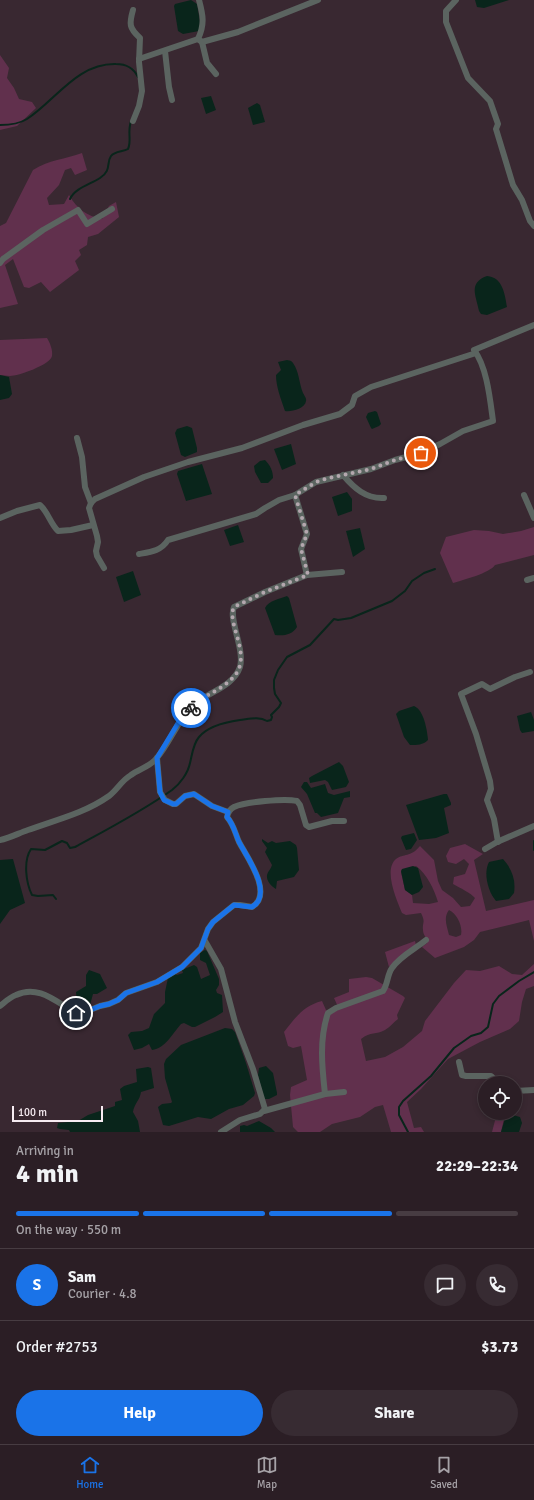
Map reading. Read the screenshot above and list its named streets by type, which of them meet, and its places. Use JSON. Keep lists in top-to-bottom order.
{
  "scale_bar": "100 m",
  "page": {
    "scale": "100 m",
    "heading": ["4 min", "Arriving in", "22:29–22:34"],
    "panel": [
      "Sam",
      "Courier · 4.8",
      "Order #2753",
      "$3.73"
    ],
    "bar": "On the way · 550 m",
    "round": "S",
    "buttons": ["Help", "Share"],
    "tabs": ["Home", "Map", "Saved"]
  }
}
